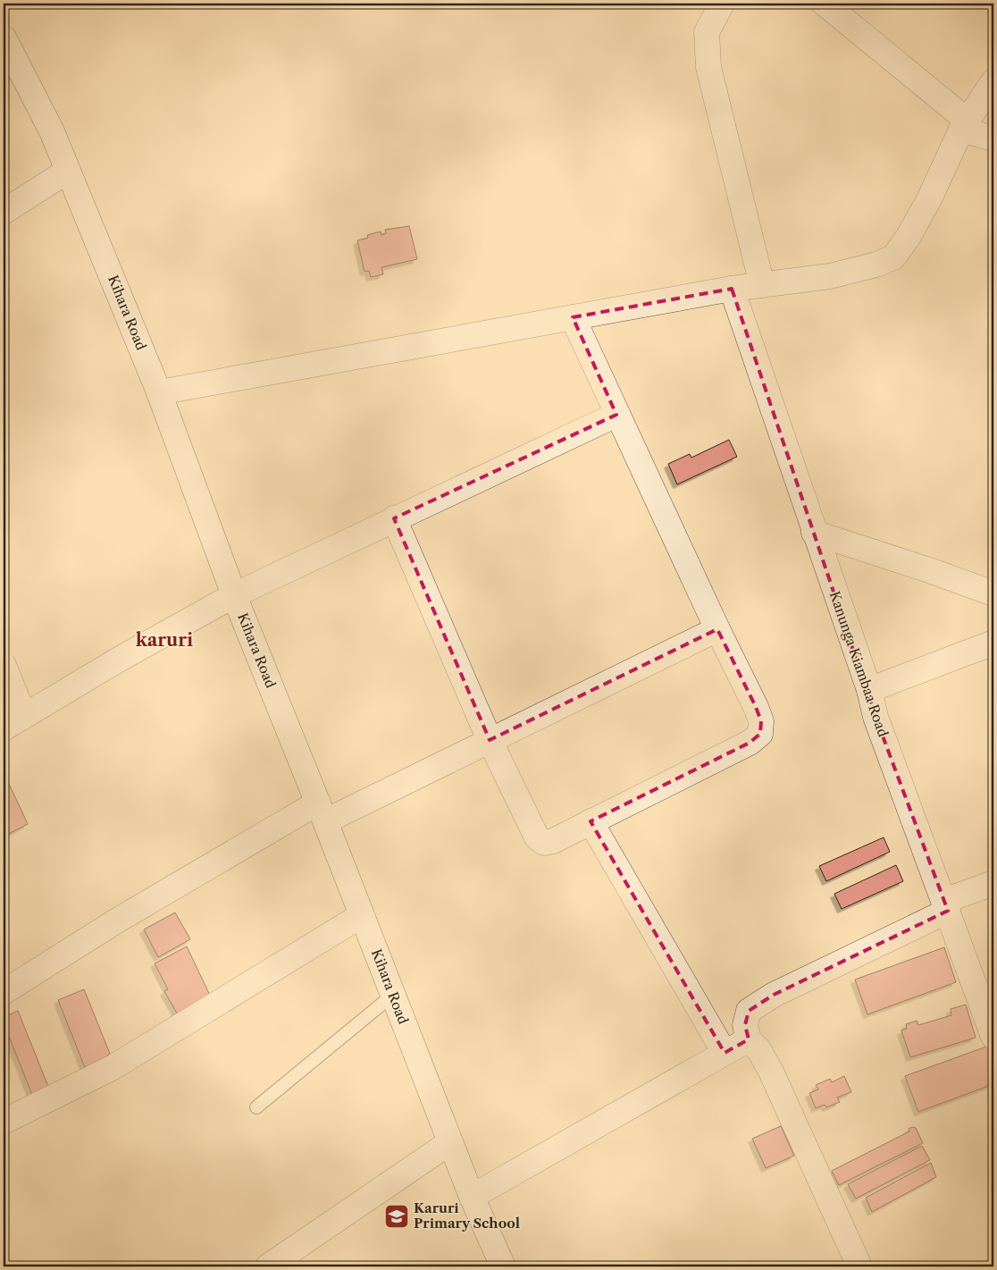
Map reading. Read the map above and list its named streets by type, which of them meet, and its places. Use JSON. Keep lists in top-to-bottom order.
{
  "streets": {
    "street": ["Kihara Road", "Kanunga Kiambaa Road"]
  },
  "districts": ["karuri"],
  "places": {
    "school or university": ["Karuri Primary School"]
  }
}
